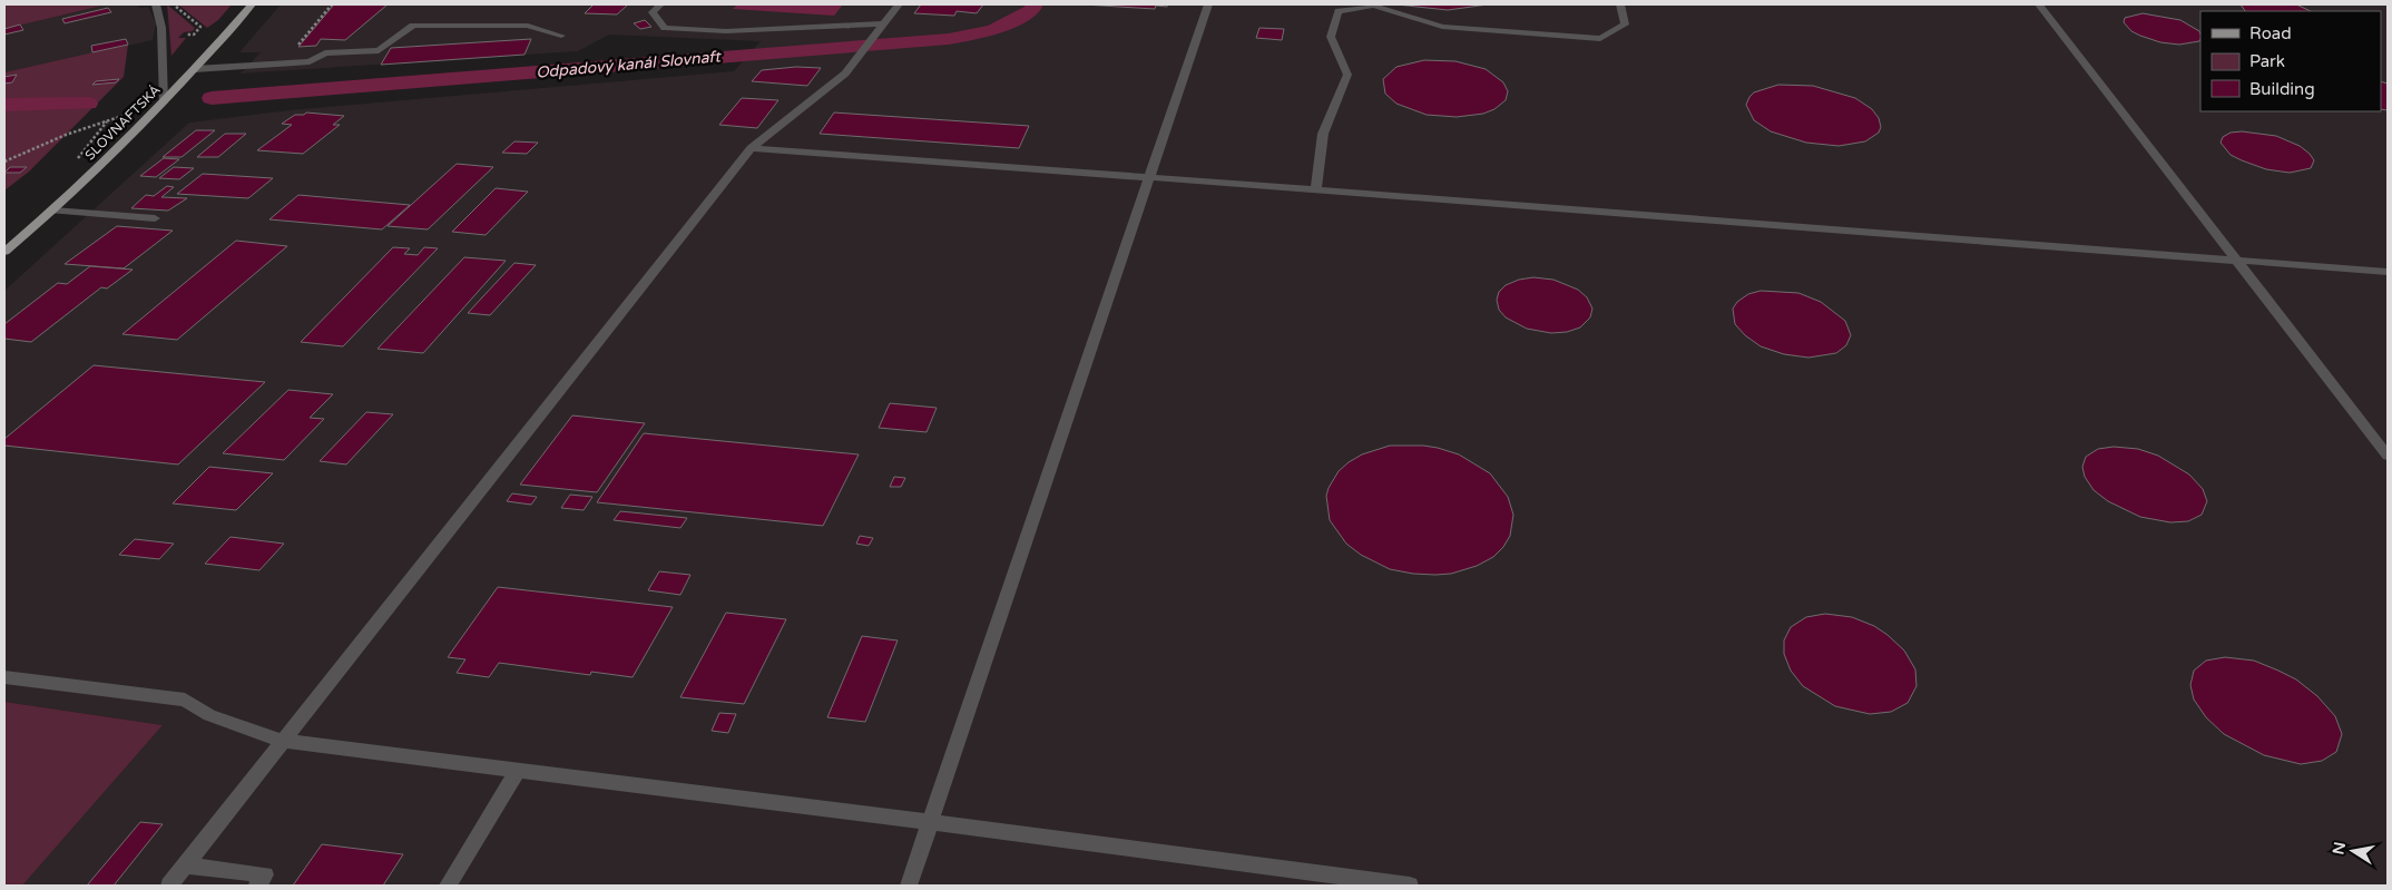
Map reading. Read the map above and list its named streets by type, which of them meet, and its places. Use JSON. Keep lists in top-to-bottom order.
{
  "streets": {
    "main road": ["SLOVNAFTSKÁ"]
  },
  "water": ["Odpadový kanál Slovnaft"],
  "legend": ["Road", "Park", "Building"],
  "north": "left"
}
